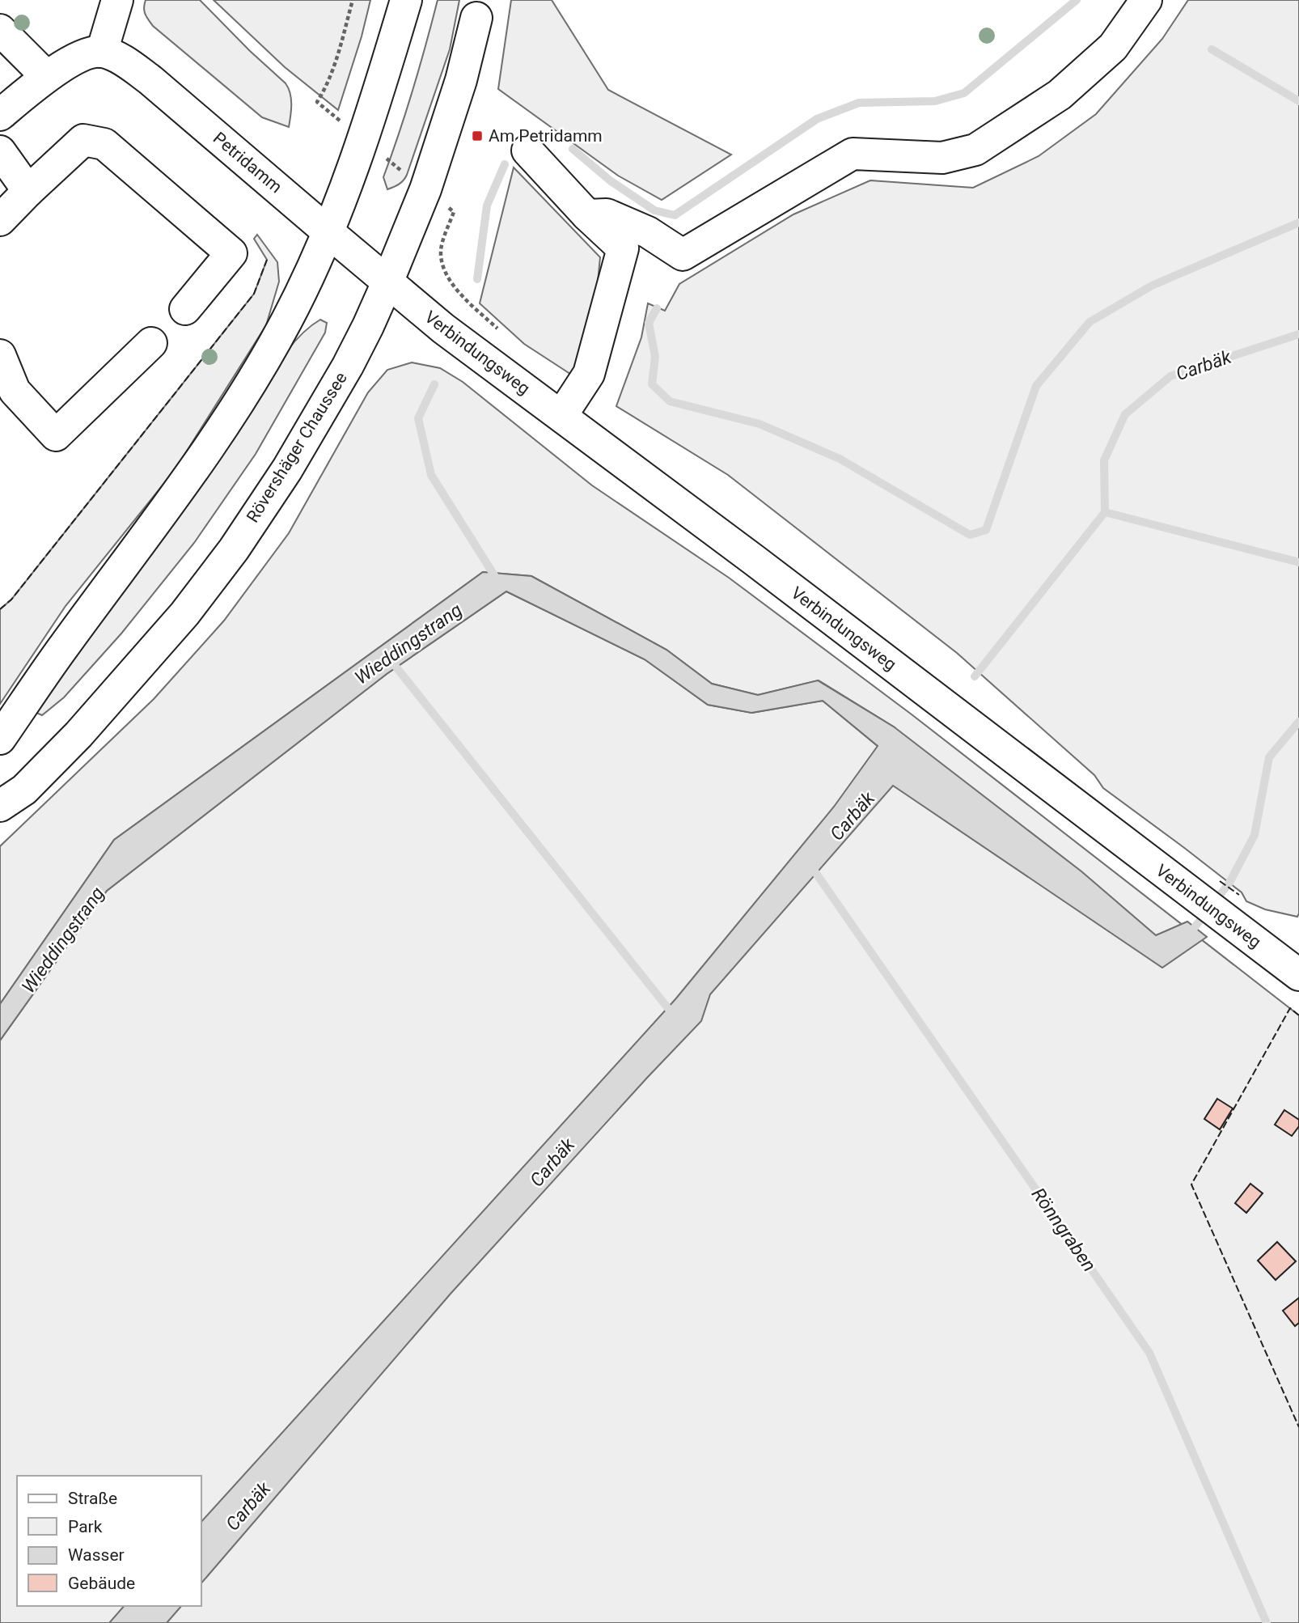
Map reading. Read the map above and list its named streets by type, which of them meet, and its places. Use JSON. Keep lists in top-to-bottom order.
{
  "streets": {
    "main road": ["Petridamm", "Verbindungsweg", "Rövershäger Chaussee"]
  },
  "crossings": [
    ["Petridamm", "Verbindungsweg"],
    ["Petridamm", "Rövershäger Chaussee"],
    ["Verbindungsweg", "Rövershäger Chaussee"]
  ],
  "water": ["Carbäk", "Wieddingstrang", "Rönngraben"],
  "places": {
    "transit": ["Am Petridamm"]
  },
  "legend": [
    "Straße",
    "Park",
    "Wasser",
    "Gebäude"
  ]
}
